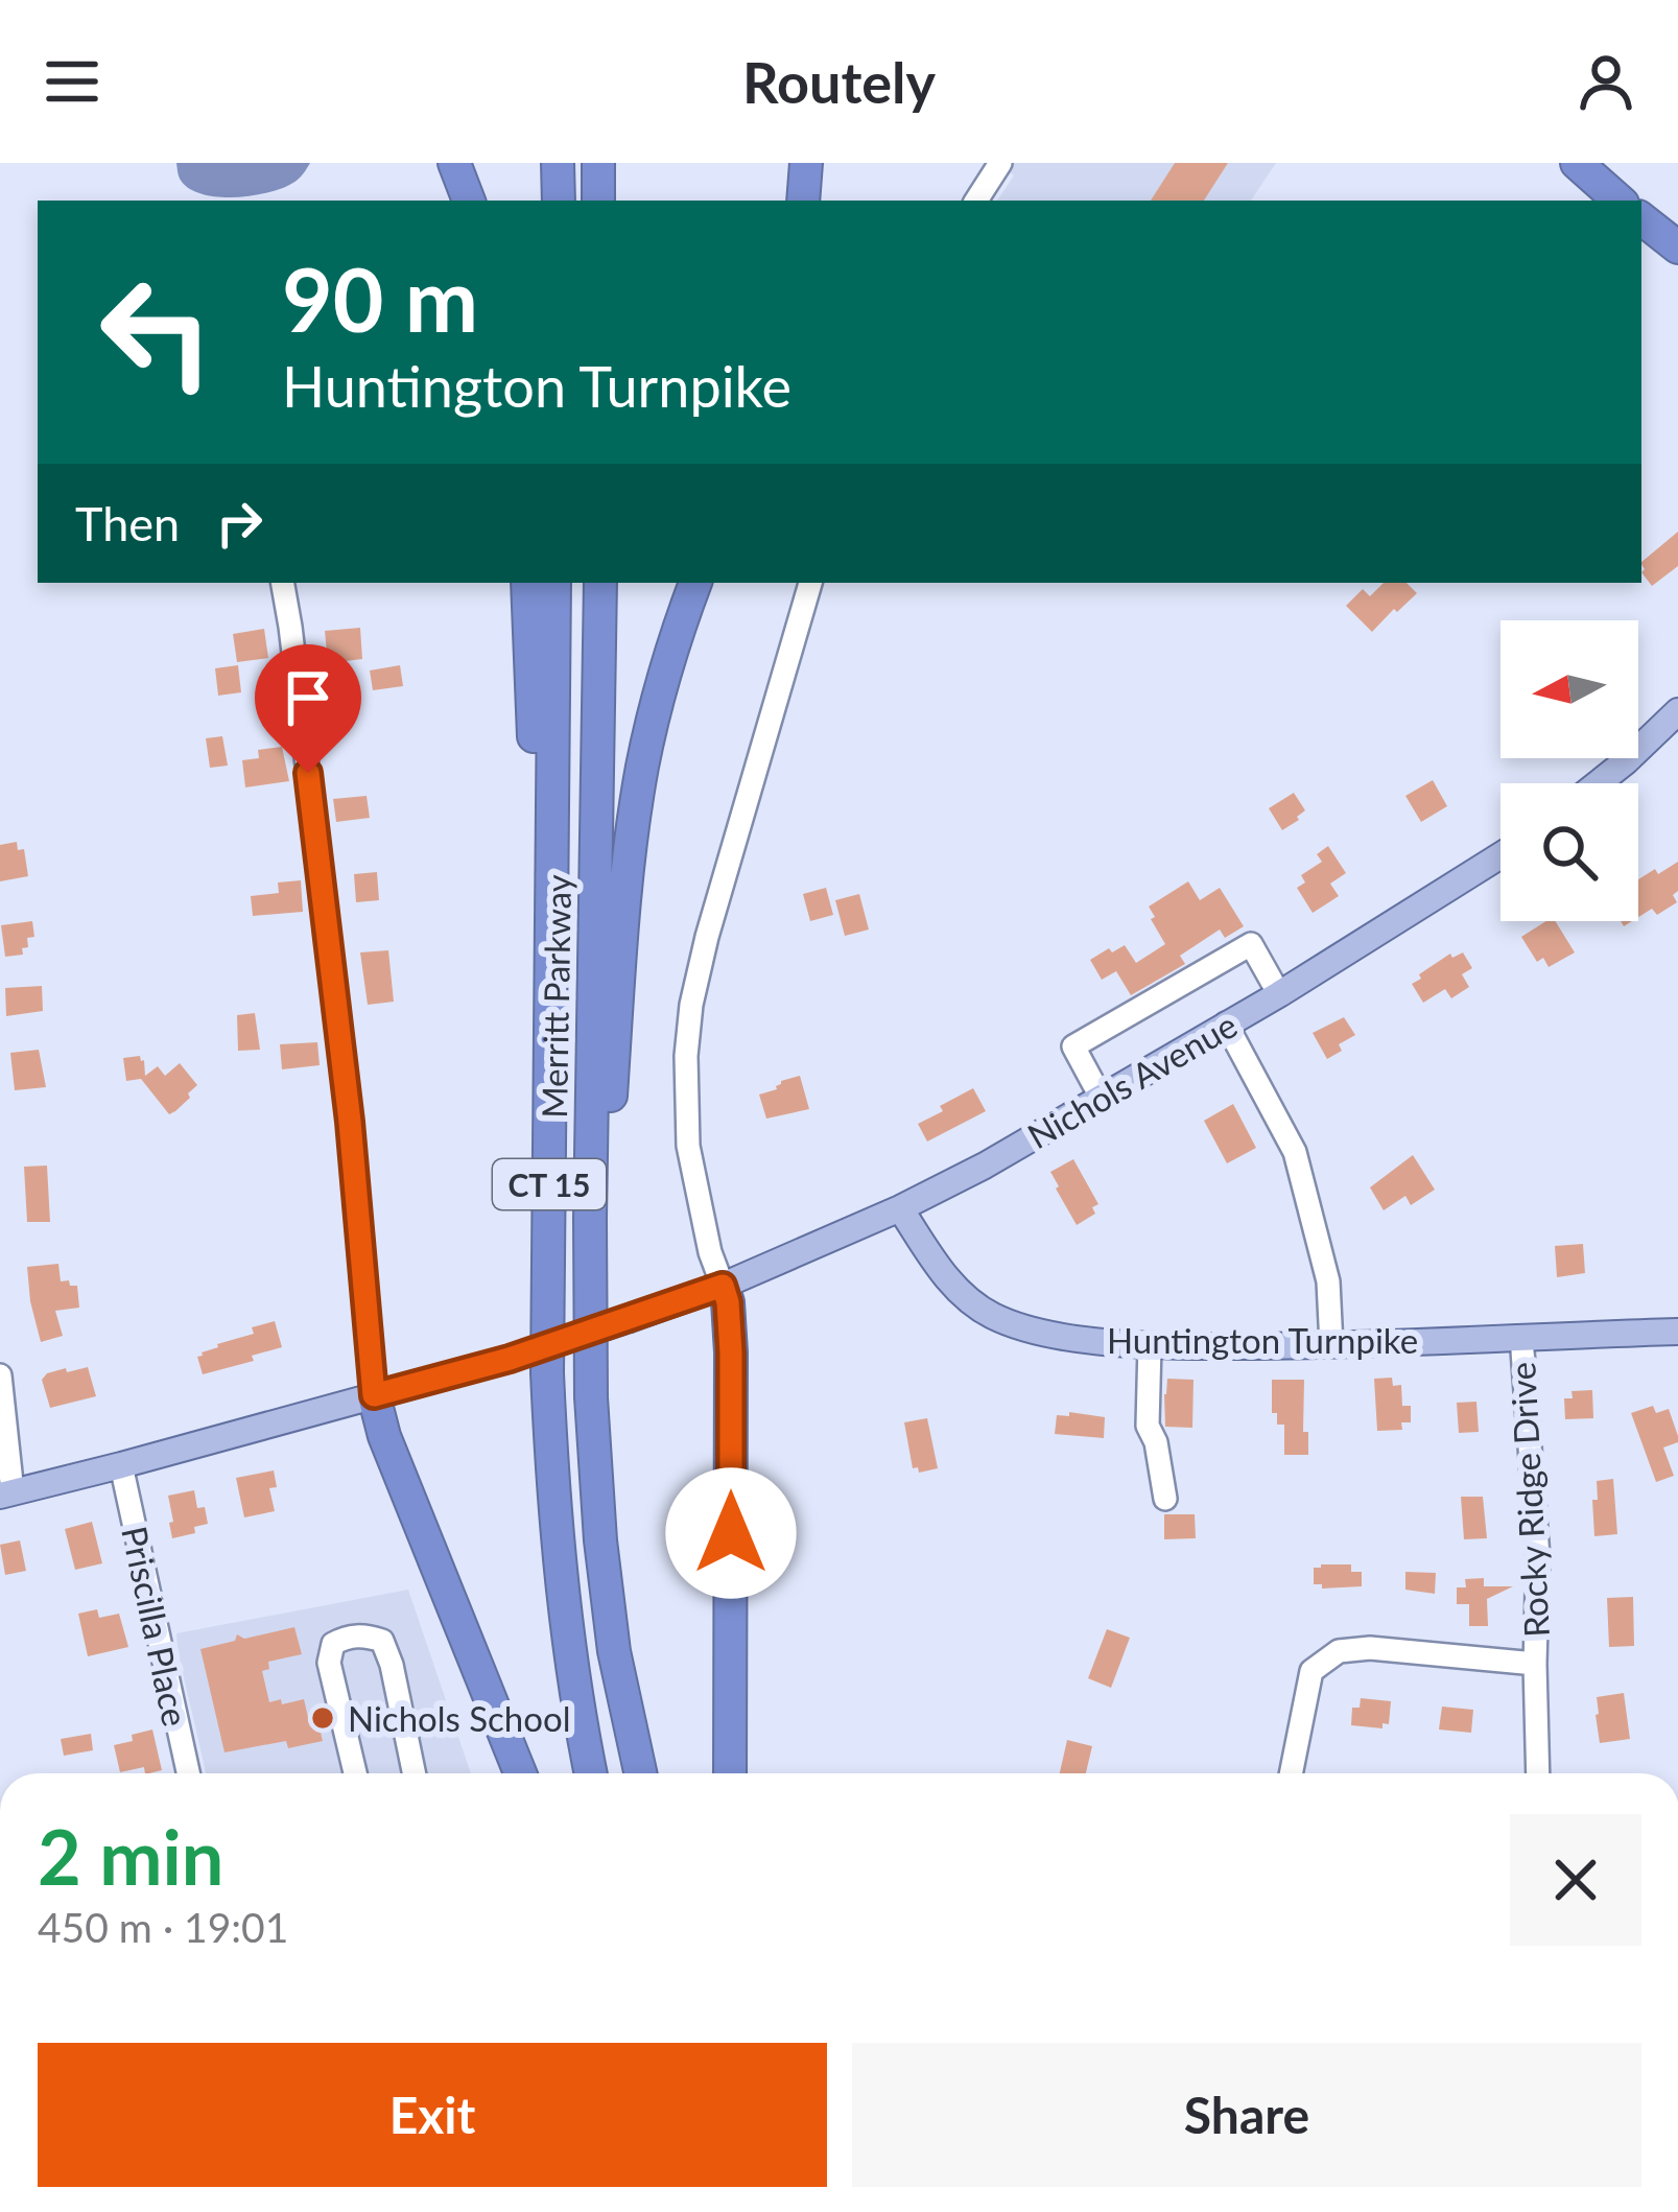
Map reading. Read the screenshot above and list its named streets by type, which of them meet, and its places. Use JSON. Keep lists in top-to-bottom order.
{
  "streets": {
    "highway": ["Merritt Parkway", "CT 15"],
    "main road": ["Nichols Avenue", "Huntington Turnpike"],
    "street": ["Rocky Ridge Drive", "Priscilla Place"]
  },
  "crossings": [
    ["Nichols Avenue", "Huntington Turnpike"],
    ["Huntington Turnpike", "Rocky Ridge Drive"]
  ],
  "places": ["Nichols School"],
  "north": "left",
  "page": {
    "header": "Routely",
    "turn": ["90 m", "Huntington Turnpike"],
    "then": "Then",
    "heading": ["2 min", "450 m · 19:01"],
    "buttons": ["Exit", "Share"]
  }
}
